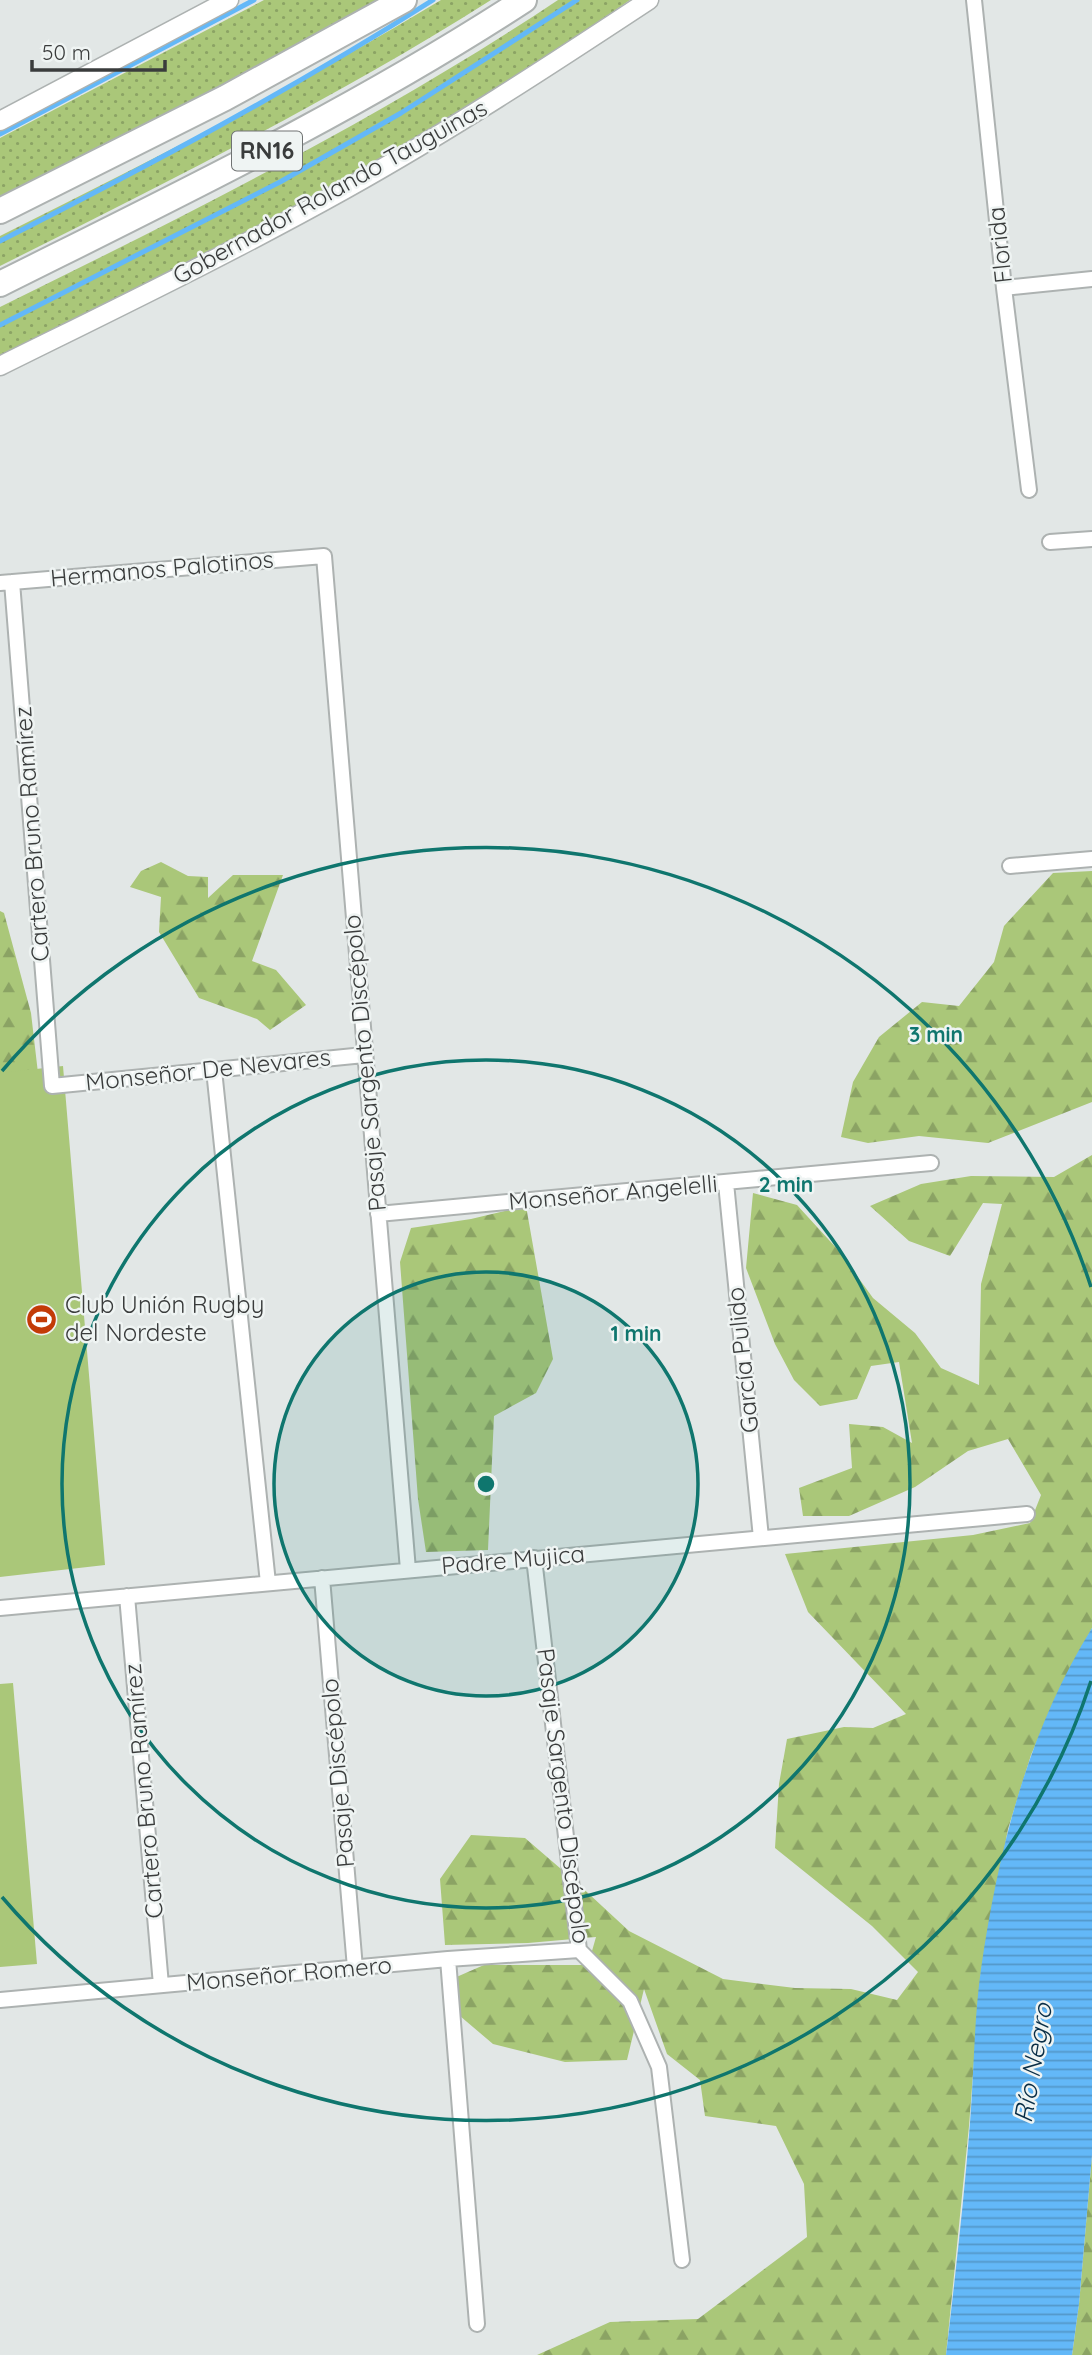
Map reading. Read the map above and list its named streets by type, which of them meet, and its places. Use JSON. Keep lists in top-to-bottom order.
{
  "streets": {
    "highway": ["RN16"],
    "street": [
      "Gobernador Rolando Tauguinas",
      "Florida",
      "Hermanos Palotinos",
      "Cartero Bruno Ramírez",
      "Pasaje Sargento Discépolo",
      "Monseñor De Nevares",
      "Monseñor Angelelli",
      "García Pulido",
      "Padre Mujica",
      "Pasaje Discépolo",
      "Monseñor Romero"
    ]
  },
  "crossings": [
    ["Hermanos Palotinos", "Cartero Bruno Ramírez"],
    ["Hermanos Palotinos", "Pasaje Sargento Discépolo"],
    ["Cartero Bruno Ramírez", "Monseñor De Nevares"],
    ["Cartero Bruno Ramírez", "Padre Mujica"],
    ["Cartero Bruno Ramírez", "Monseñor Romero"],
    ["Pasaje Sargento Discépolo", "Monseñor De Nevares"],
    ["Pasaje Sargento Discépolo", "Monseñor Angelelli"],
    ["Pasaje Sargento Discépolo", "Padre Mujica"],
    ["Pasaje Sargento Discépolo", "Monseñor Romero"],
    ["Monseñor Angelelli", "García Pulido"],
    ["García Pulido", "Padre Mujica"],
    ["Padre Mujica", "Pasaje Discépolo"],
    ["Pasaje Discépolo", "Monseñor Romero"]
  ],
  "water": ["Río Negro"],
  "places": {
    "sports": ["Club Unión Rugby del Nordeste"]
  },
  "scale_bar": "50 m",
  "rings": ["3 min", "2 min", "1 min"]
}
